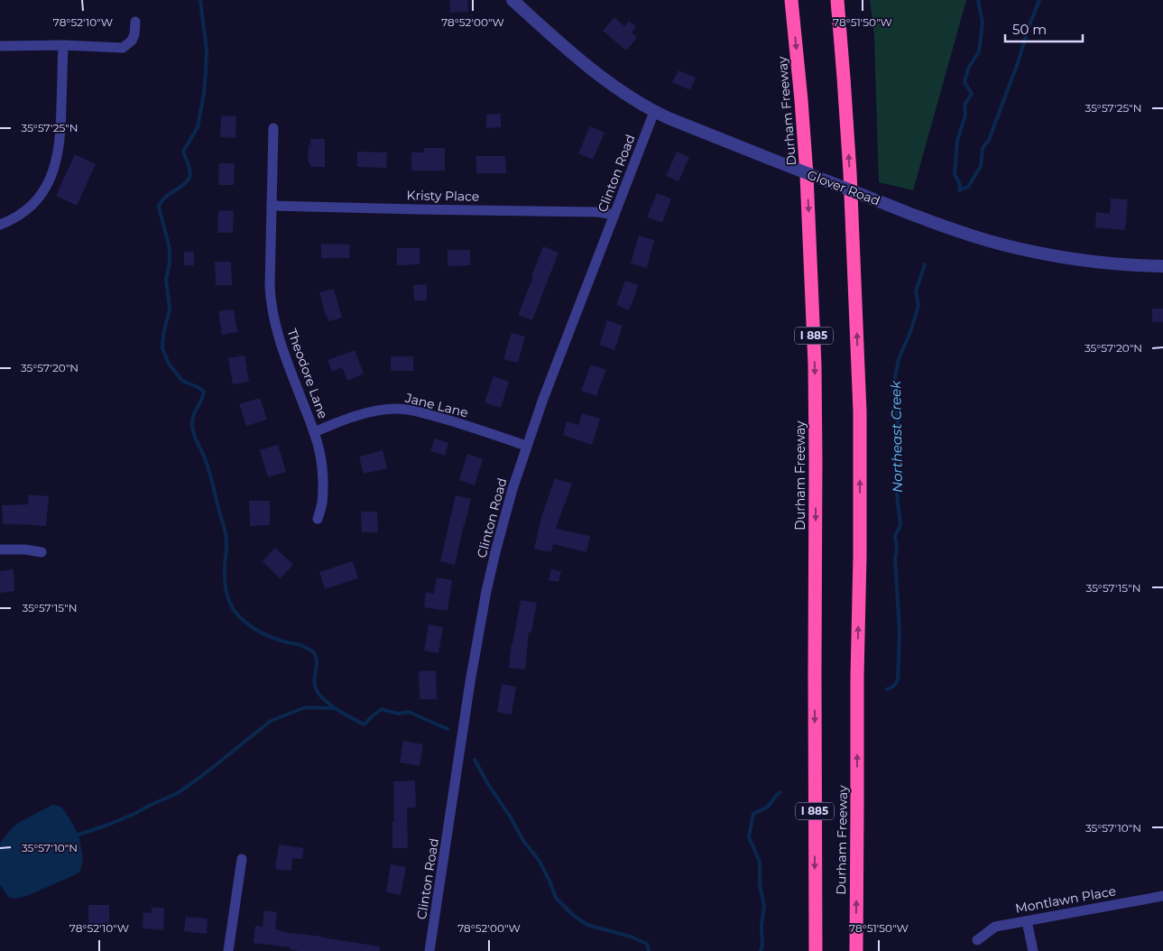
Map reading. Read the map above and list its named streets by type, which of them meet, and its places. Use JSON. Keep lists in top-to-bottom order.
{
  "streets": {
    "highway": ["Durham Freeway", "I 885"],
    "street": [
      "Clinton Road",
      "Glover Road",
      "Kristy Place",
      "Theodore Lane",
      "Jane Lane",
      "Montlawn Place"
    ]
  },
  "crossings": [
    ["Clinton Road", "Glover Road"],
    ["Clinton Road", "Kristy Place"],
    ["Clinton Road", "Jane Lane"],
    ["Kristy Place", "Theodore Lane"],
    ["Theodore Lane", "Jane Lane"]
  ],
  "water": ["Northeast Creek"],
  "scale_bar": "50 m",
  "coordinates": [
    "78°52'10\"W",
    "78°52'00\"W",
    "78°51'50\"W",
    "35°57'25\"N",
    "35°57'20\"N",
    "35°57'15\"N",
    "35°57'10\"N"
  ]
}
